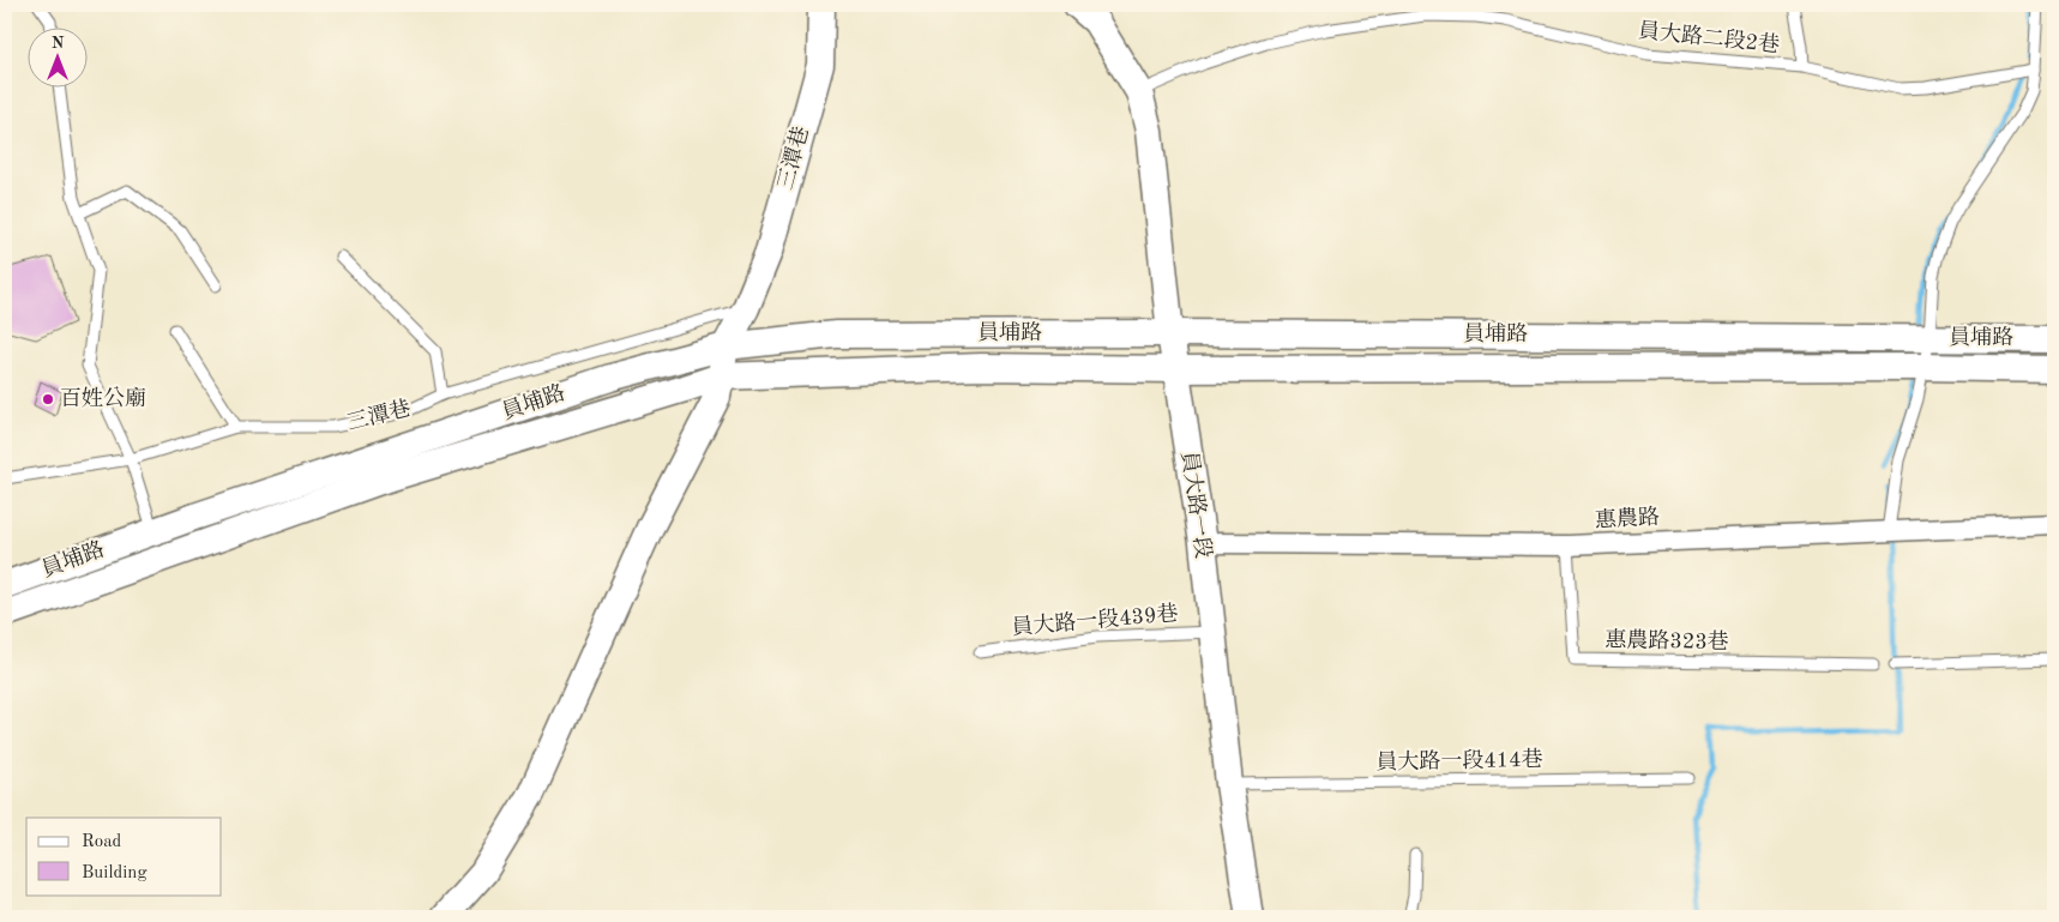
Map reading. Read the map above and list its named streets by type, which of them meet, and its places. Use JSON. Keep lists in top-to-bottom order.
{
  "streets": {
    "street": [
      "三潭巷",
      "員埔路",
      "員大路一段",
      "惠農路"
    ],
    "lane": [
      "員大路二段2巷",
      "員大路一段439巷",
      "惠農路323巷",
      "員大路一段414巷"
    ]
  },
  "crossings": [
    ["員大路二段2巷", "員大路一段"],
    ["三潭巷", "員埔路"],
    ["員埔路", "員大路一段"],
    ["員大路一段", "惠農路"],
    ["員大路一段", "員大路一段439巷"],
    ["員大路一段", "員大路一段414巷"],
    ["惠農路", "惠農路323巷"]
  ],
  "places": ["百姓公廟"],
  "legend": ["Road", "Building"],
  "north": "top"
}
